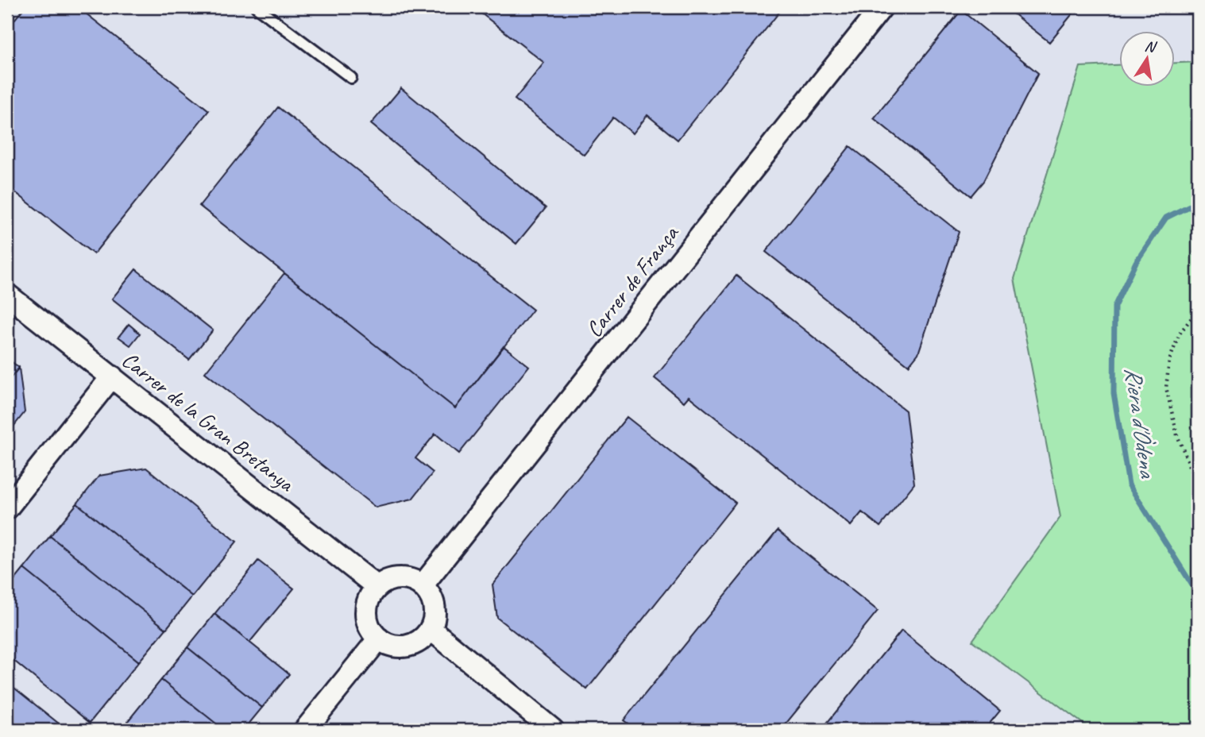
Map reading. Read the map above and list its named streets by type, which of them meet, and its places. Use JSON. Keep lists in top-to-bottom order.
{
  "streets": {
    "street": ["Carrer de França", "Carrer de la Gran Bretanya"]
  },
  "crossings": [
    ["Carrer de França", "Carrer de la Gran Bretanya"]
  ],
  "water": ["Riera d'Òdena"],
  "north": "top"
}
